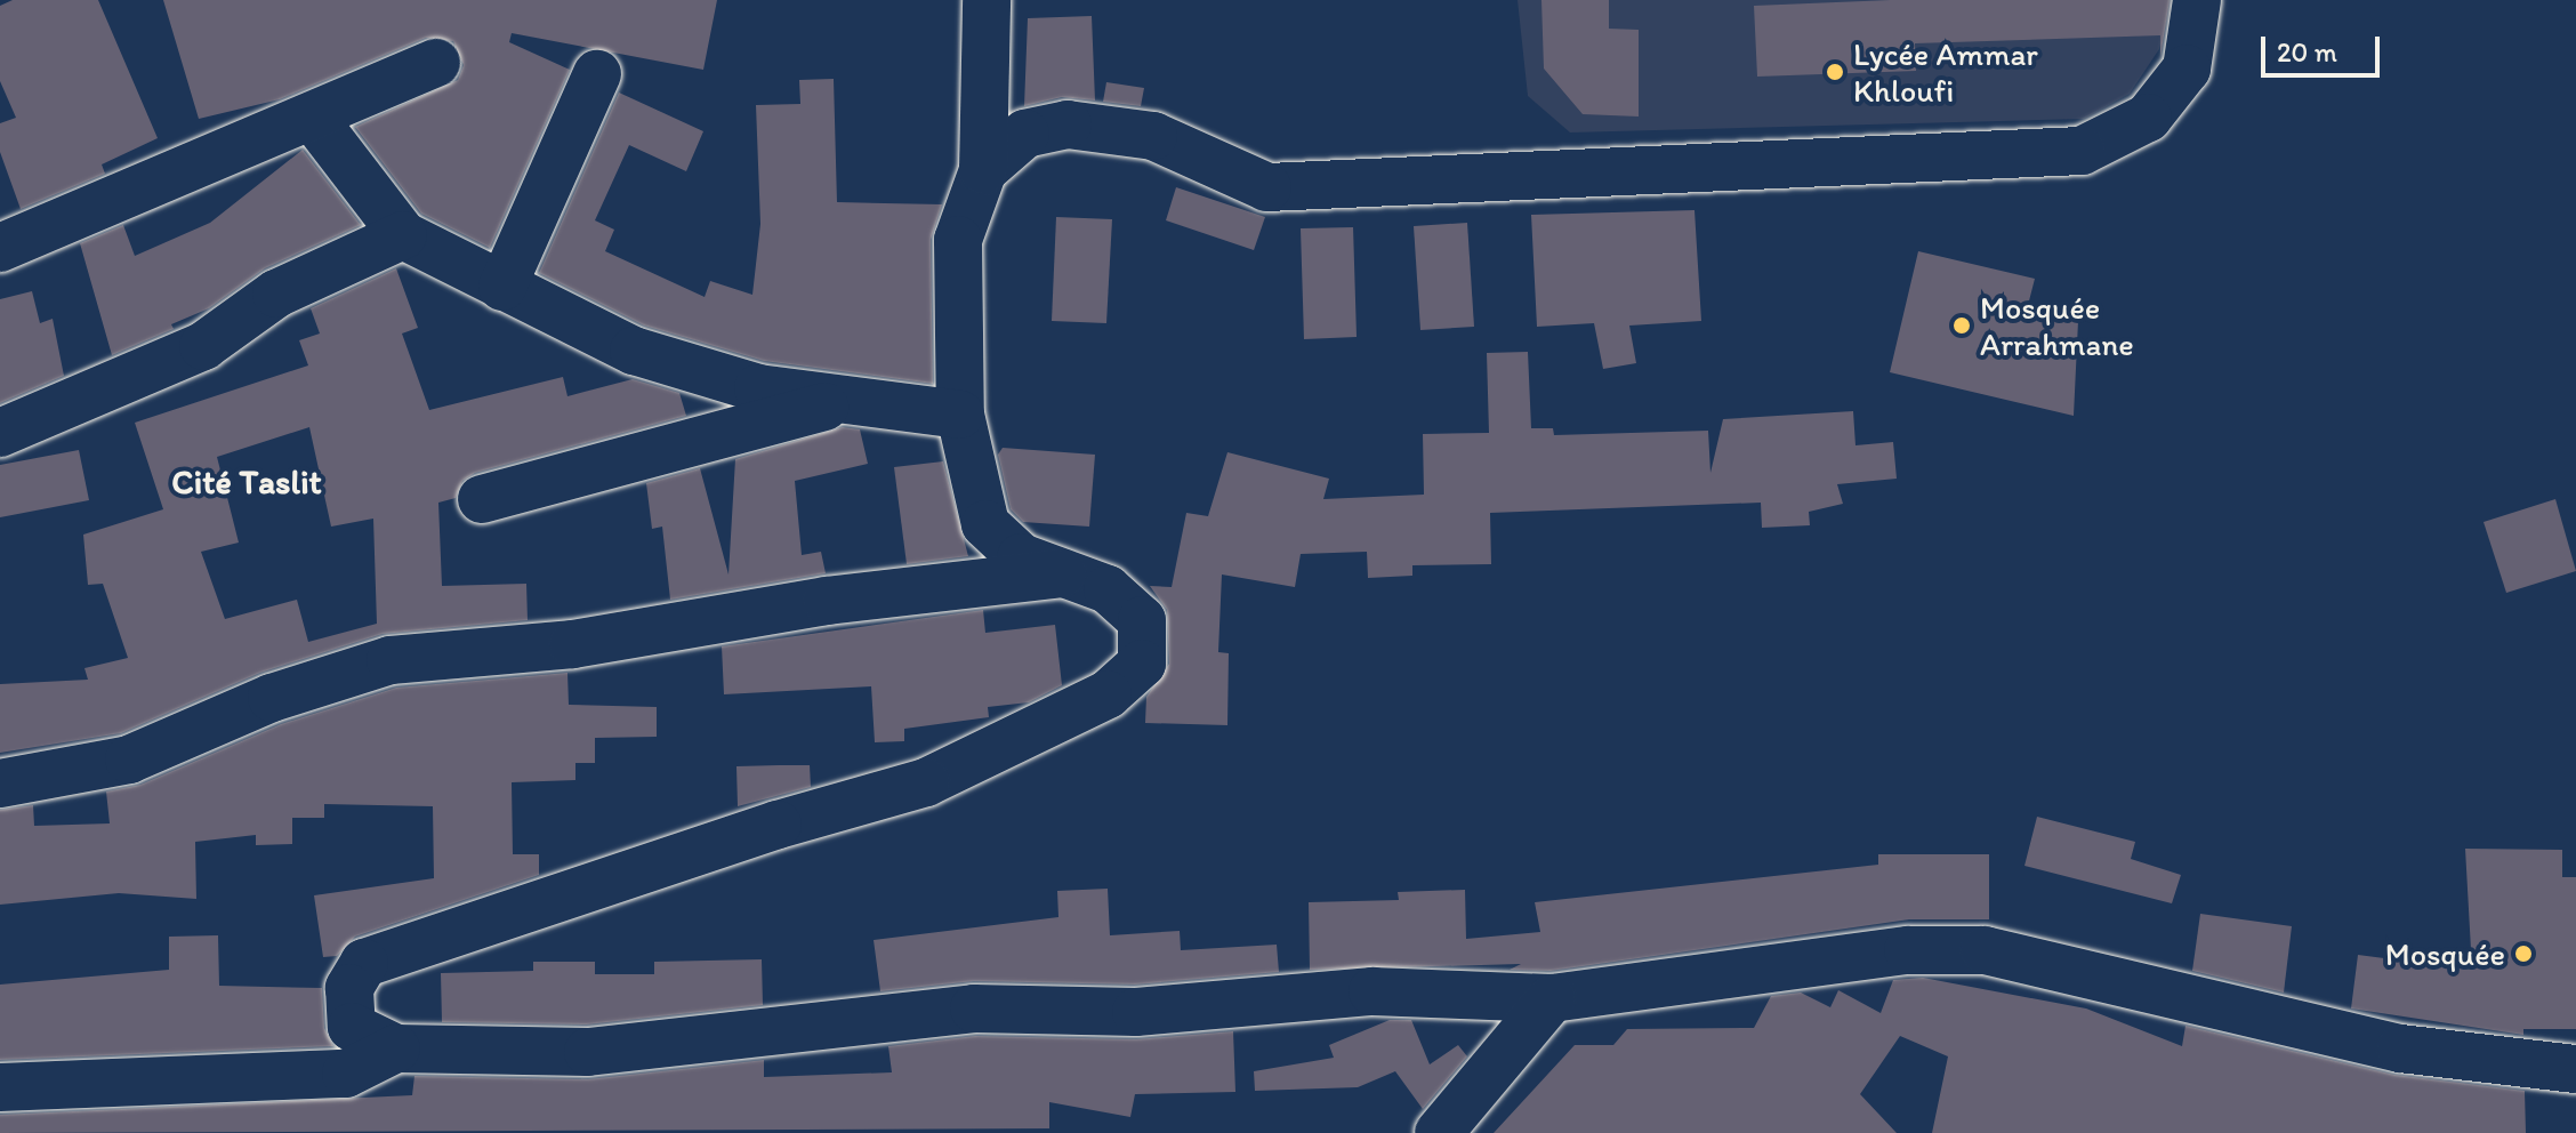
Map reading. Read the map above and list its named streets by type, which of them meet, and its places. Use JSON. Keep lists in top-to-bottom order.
{
  "districts": ["Cité Taslit"],
  "places": ["Lycée Ammar Khloufi", "Mosquée Arrahmane", "Mosquée"],
  "scale_bar": "20 m"
}
